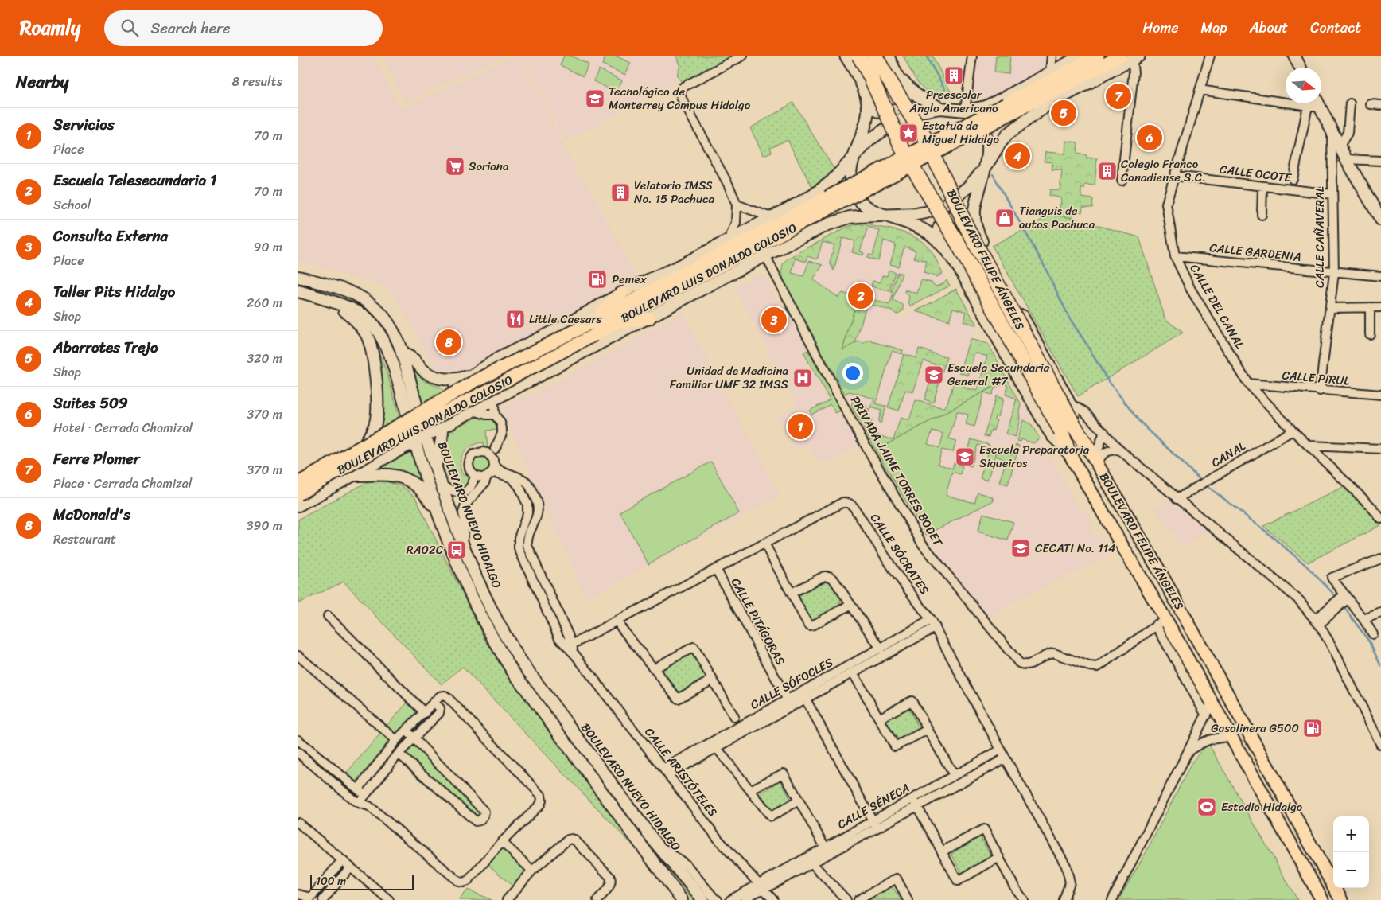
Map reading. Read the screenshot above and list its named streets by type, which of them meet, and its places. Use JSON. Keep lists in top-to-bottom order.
{
  "streets": {
    "highway": ["BOULEVARD FELIPE ÁNGELES"],
    "main road": ["BOULEVARD LUIS DONALDO COLOSIO", "BOULEVARD NUEVO HIDALGO"],
    "street": [
      "CALLE OCOTE",
      "CALLE CAÑAVERAL",
      "CALLE GARDENIA",
      "CALLE DEL CANAL",
      "CALLE PIRUL",
      "CANAL",
      "PRIVADA JAIME TORRES BODET",
      "CALLE SÓCRATES",
      "CALLE PITÁGORAS",
      "CALLE SÓFOCLES",
      "CALLE ARISTÓTELES",
      "CALLE SÉNECA"
    ]
  },
  "crossings": [
    ["CALLE OCOTE", "CALLE CAÑAVERAL"],
    ["CALLE OCOTE", "CALLE DEL CANAL"],
    ["CALLE CAÑAVERAL", "CALLE GARDENIA"],
    ["CALLE CAÑAVERAL", "CALLE PIRUL"],
    ["CALLE GARDENIA", "CALLE DEL CANAL"],
    ["BOULEVARD FELIPE ÁNGELES", "PRIVADA JAIME TORRES BODET"],
    ["BOULEVARD LUIS DONALDO COLOSIO", "PRIVADA JAIME TORRES BODET"],
    ["BOULEVARD LUIS DONALDO COLOSIO", "BOULEVARD NUEVO HIDALGO"],
    ["CALLE DEL CANAL", "CALLE PIRUL"],
    ["CALLE DEL CANAL", "CANAL"],
    ["CALLE SÓCRATES", "CALLE PITÁGORAS"],
    ["CALLE SÓCRATES", "CALLE SÓFOCLES"],
    ["CALLE SÓCRATES", "CALLE ARISTÓTELES"],
    ["CALLE SÓCRATES", "CALLE SÉNECA"],
    ["CALLE PITÁGORAS", "CALLE SÓFOCLES"],
    ["CALLE SÓFOCLES", "CALLE ARISTÓTELES"],
    ["CALLE ARISTÓTELES", "CALLE SÉNECA"]
  ],
  "places": {
    "building": ["Preescolar Anglo Americano", "Colegio Franco Canadiense S.C.", "Velatorio IMSS No. 15 Pachuca"],
    "school or university": [
      "Tecnológico de Monterrey Campus Hidalgo",
      "Escuela Secundaria General #7",
      "Escuela Preparatoria Siqueiros",
      "CECATI No. 114"
    ],
    "place": ["Estatua de Miguel Hidalgo"],
    "supermarket": ["Soriana"],
    "shop": ["Tianguis de autos Pachuca"],
    "fuel station": ["Pemex", "Gasolinera G500"],
    "restaurant": ["Little Caesars"],
    "hospital": ["Unidad de Medicina Familiar UMF 32 IMSS"],
    "bus stop": ["RA02C"],
    "sports": ["Estadio Hidalgo"]
  },
  "scale_bar": "100 m",
  "north": "right",
  "page": {
    "header": "Roamly",
    "search": "Search here",
    "nav": [
      "Home",
      "Map",
      "About",
      "Contact"
    ],
    "heading": ["Nearby", "8 results"],
    "pins": [
      "7",
      "5",
      "6",
      "4",
      "2",
      "3",
      "8",
      "1"
    ],
    "list": [
      {
        "mark": "1",
        "name": "Servicios",
        "note": "Place",
        "value": "70 m"
      },
      {
        "mark": "2",
        "name": "Escuela Telesecundaria 1",
        "note": "School",
        "value": "70 m"
      },
      {
        "mark": "3",
        "name": "Consulta Externa",
        "note": "Place",
        "value": "90 m"
      },
      {
        "mark": "4",
        "name": "Taller Pits Hidalgo",
        "note": "Shop",
        "value": "260 m"
      },
      {
        "mark": "5",
        "name": "Abarrotes Trejo",
        "note": "Shop",
        "value": "320 m"
      },
      {
        "mark": "6",
        "name": "Suites 509",
        "note": "Hotel · Cerrada Chamizal",
        "value": "370 m"
      },
      {
        "mark": "7",
        "name": "Ferre Plomer",
        "note": "Place · Cerrada Chamizal",
        "value": "370 m"
      },
      {
        "mark": "8",
        "name": "McDonald's",
        "note": "Restaurant",
        "value": "390 m"
      }
    ],
    "map_buttons": ["+", "−"],
    "scale": "100 m"
  }
}
